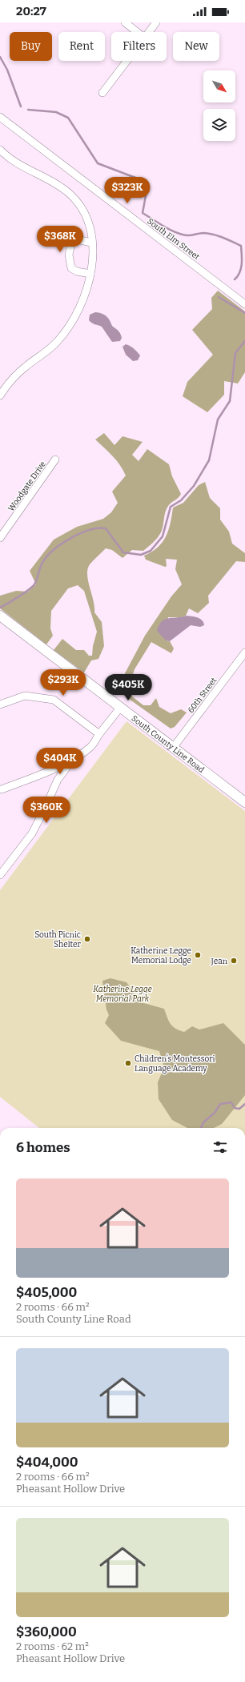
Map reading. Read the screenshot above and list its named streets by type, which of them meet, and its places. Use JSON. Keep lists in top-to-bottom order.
{
  "streets": {
    "main road": ["South County Line Road"],
    "street": ["South Elm Street", "Woodgate Drive", "60th Street"]
  },
  "crossings": [
    ["60th Street", "South County Line Road"]
  ],
  "parks": ["Katherine Legge Memorial Park"],
  "places": [
    "South Picnic Shelter",
    "Katherine Legge Memorial Lodge",
    "Jean",
    "Children's Montessori Language Academy"
  ],
  "north": "bottom right",
  "page": {
    "status": "20:27",
    "chip": [
      "Buy",
      "Rent",
      "Filters",
      "New"
    ],
    "price": [
      "$323K",
      "$368K",
      "$293K",
      "$405K",
      "$404K",
      "$360K"
    ],
    "heading": "6 homes",
    "list": [
      {
        "name": "$405,000",
        "note": "2 rooms · 66 m² · South County Line Road"
      },
      {
        "name": "$404,000",
        "note": "2 rooms · 66 m² · Pheasant Hollow Drive"
      },
      {
        "name": "$360,000",
        "note": "2 rooms · 62 m² · Pheasant Hollow Drive"
      }
    ]
  }
}
